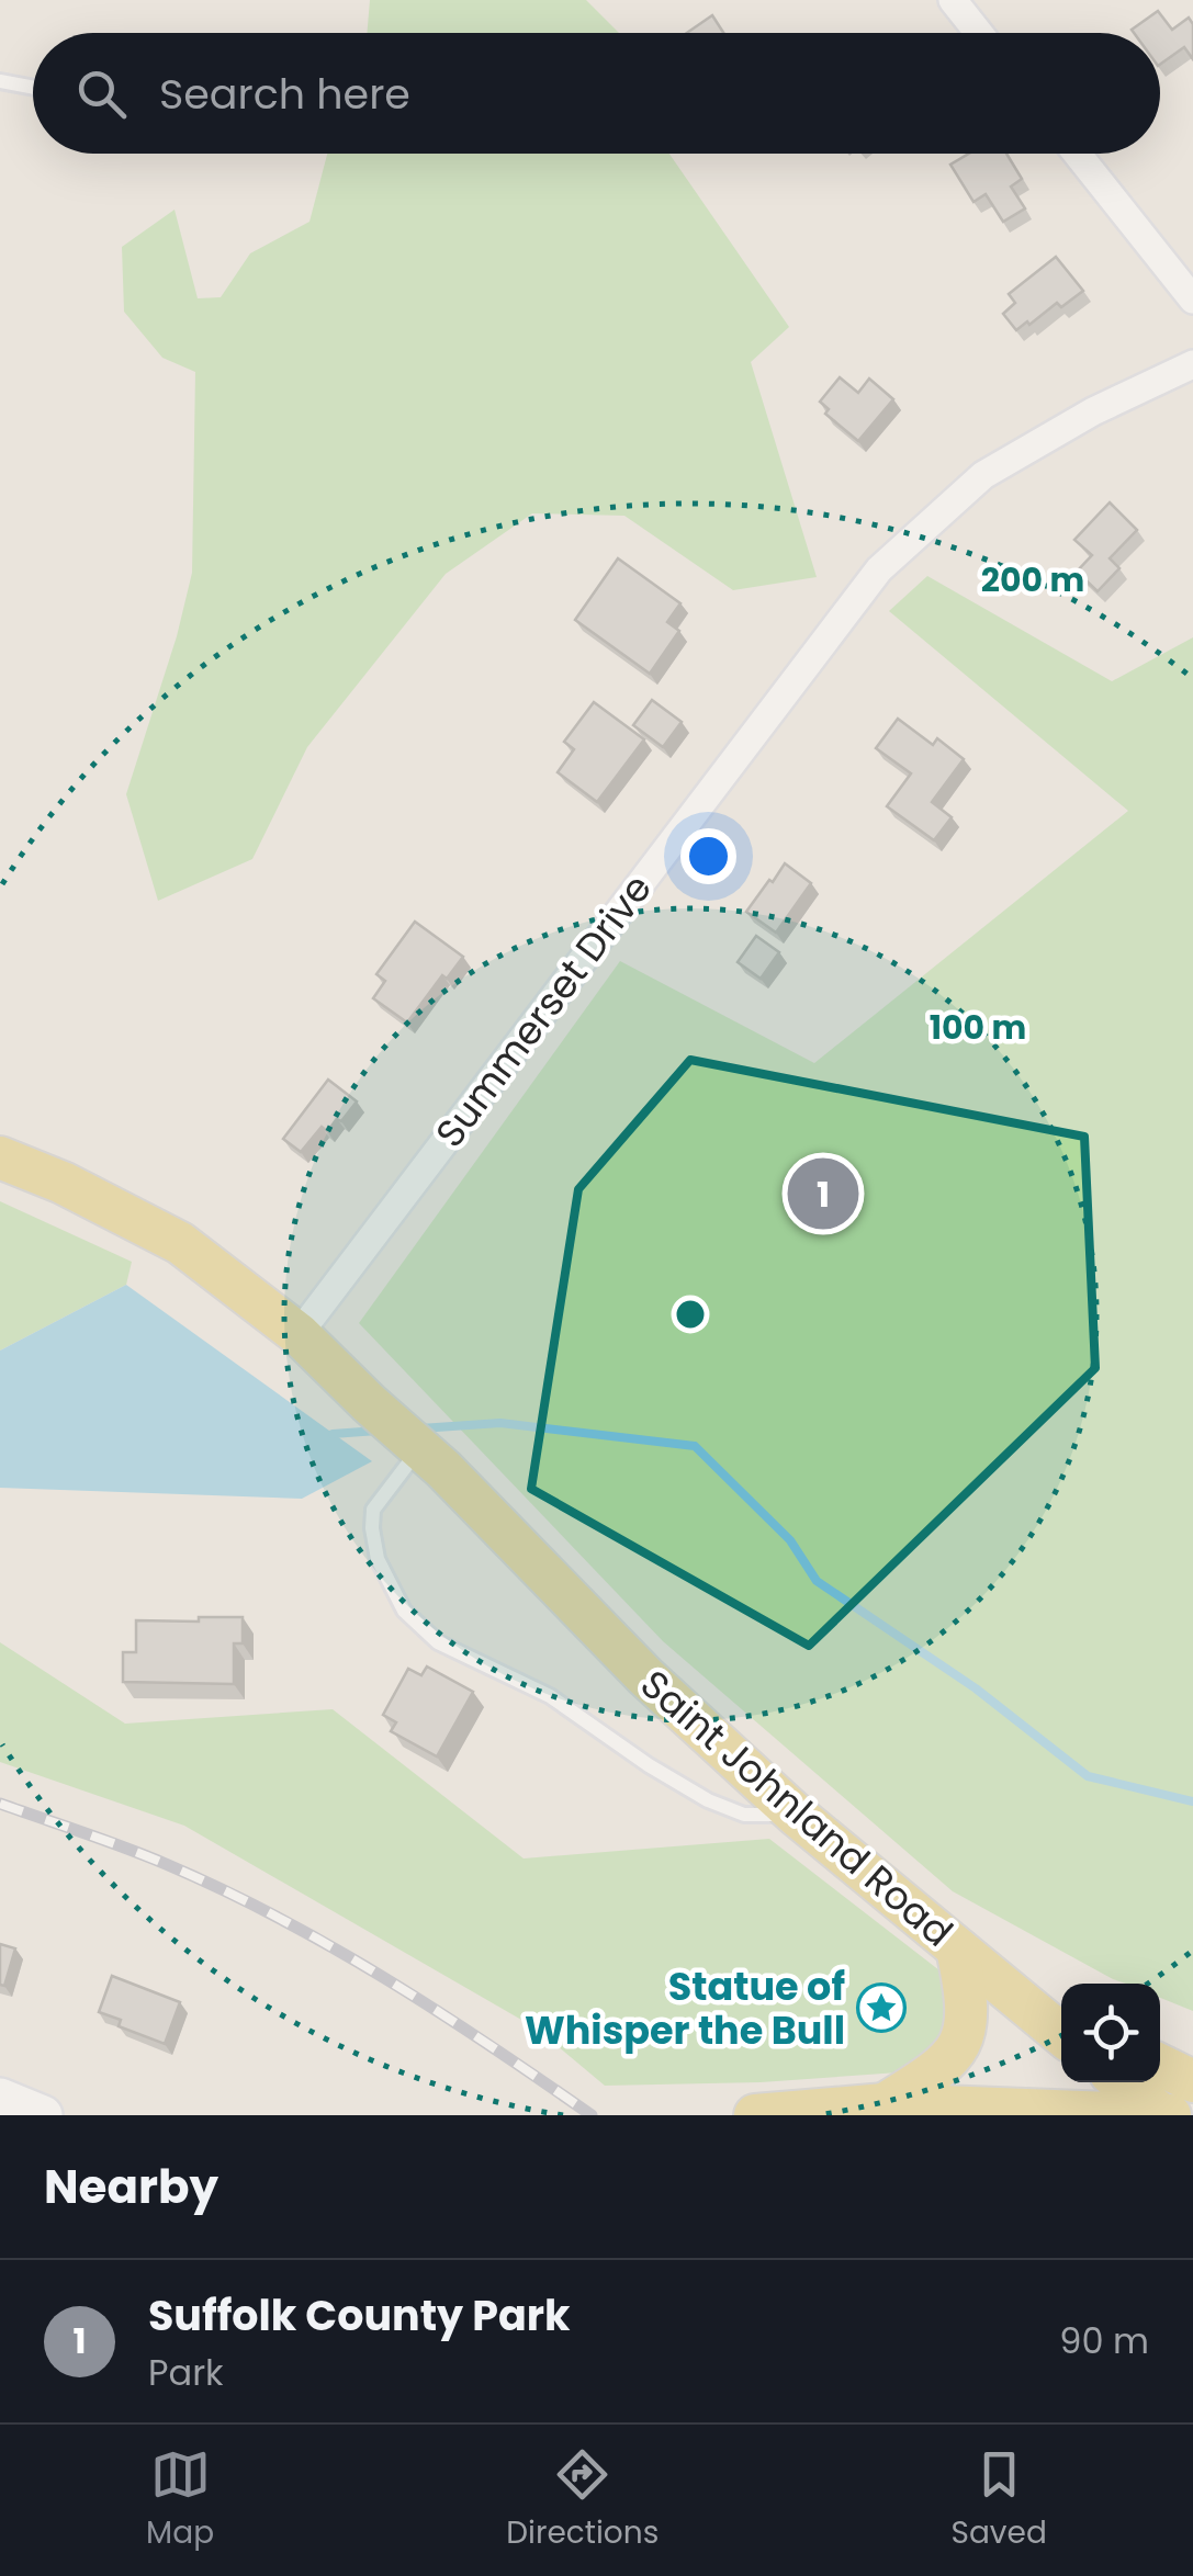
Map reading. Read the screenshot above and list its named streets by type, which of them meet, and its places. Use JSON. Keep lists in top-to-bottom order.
{
  "streets": {
    "main road": ["Saint Johnland Road"],
    "street": ["Summerset Drive"]
  },
  "crossings": [
    ["Summerset Drive", "Saint Johnland Road"]
  ],
  "places": {
    "place": ["Statue of Whisper the Bull"]
  },
  "page": {
    "search": "Search here",
    "pins": "1",
    "heading": "Nearby",
    "list": [
      {
        "mark": "1",
        "name": "Suffolk County Park",
        "note": "Park",
        "value": "90 m"
      }
    ],
    "nav": ["Map", "Directions", "Saved"]
  },
  "rings": ["200 m", "100 m"]
}
